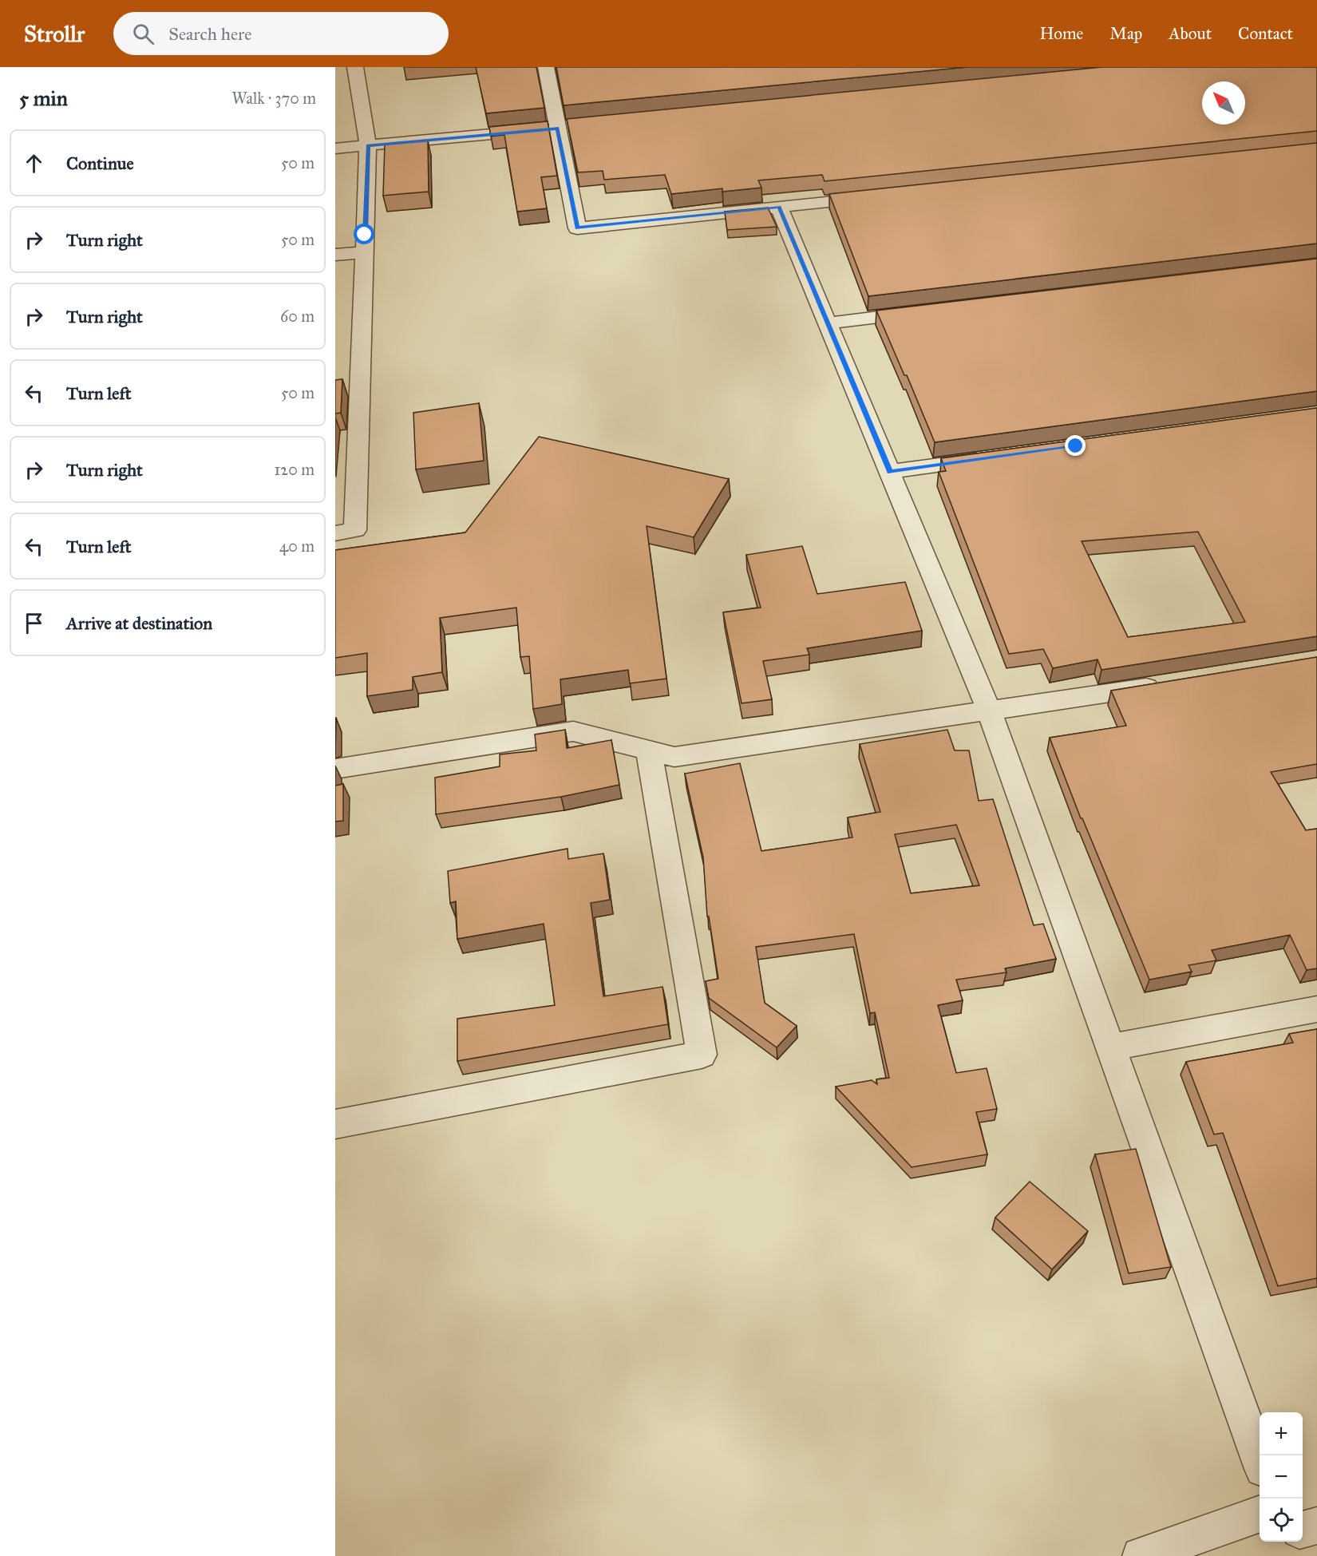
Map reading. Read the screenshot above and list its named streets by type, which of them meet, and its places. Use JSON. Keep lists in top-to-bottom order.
{
  "north": "top left",
  "page": {
    "header": "Strollr",
    "search": "Search here",
    "nav": [
      "Home",
      "Map",
      "About",
      "Contact"
    ],
    "heading": ["5 min", "Walk · 370 m"],
    "list": [
      ["Continue", "50 m"],
      ["Turn right", "50 m"],
      ["Turn right", "60 m"],
      ["Turn left", "50 m"],
      ["Turn right", "120 m"],
      ["Turn left", "40 m"],
      "Arrive at destination"
    ],
    "map_buttons": ["+", "−"]
  }
}
